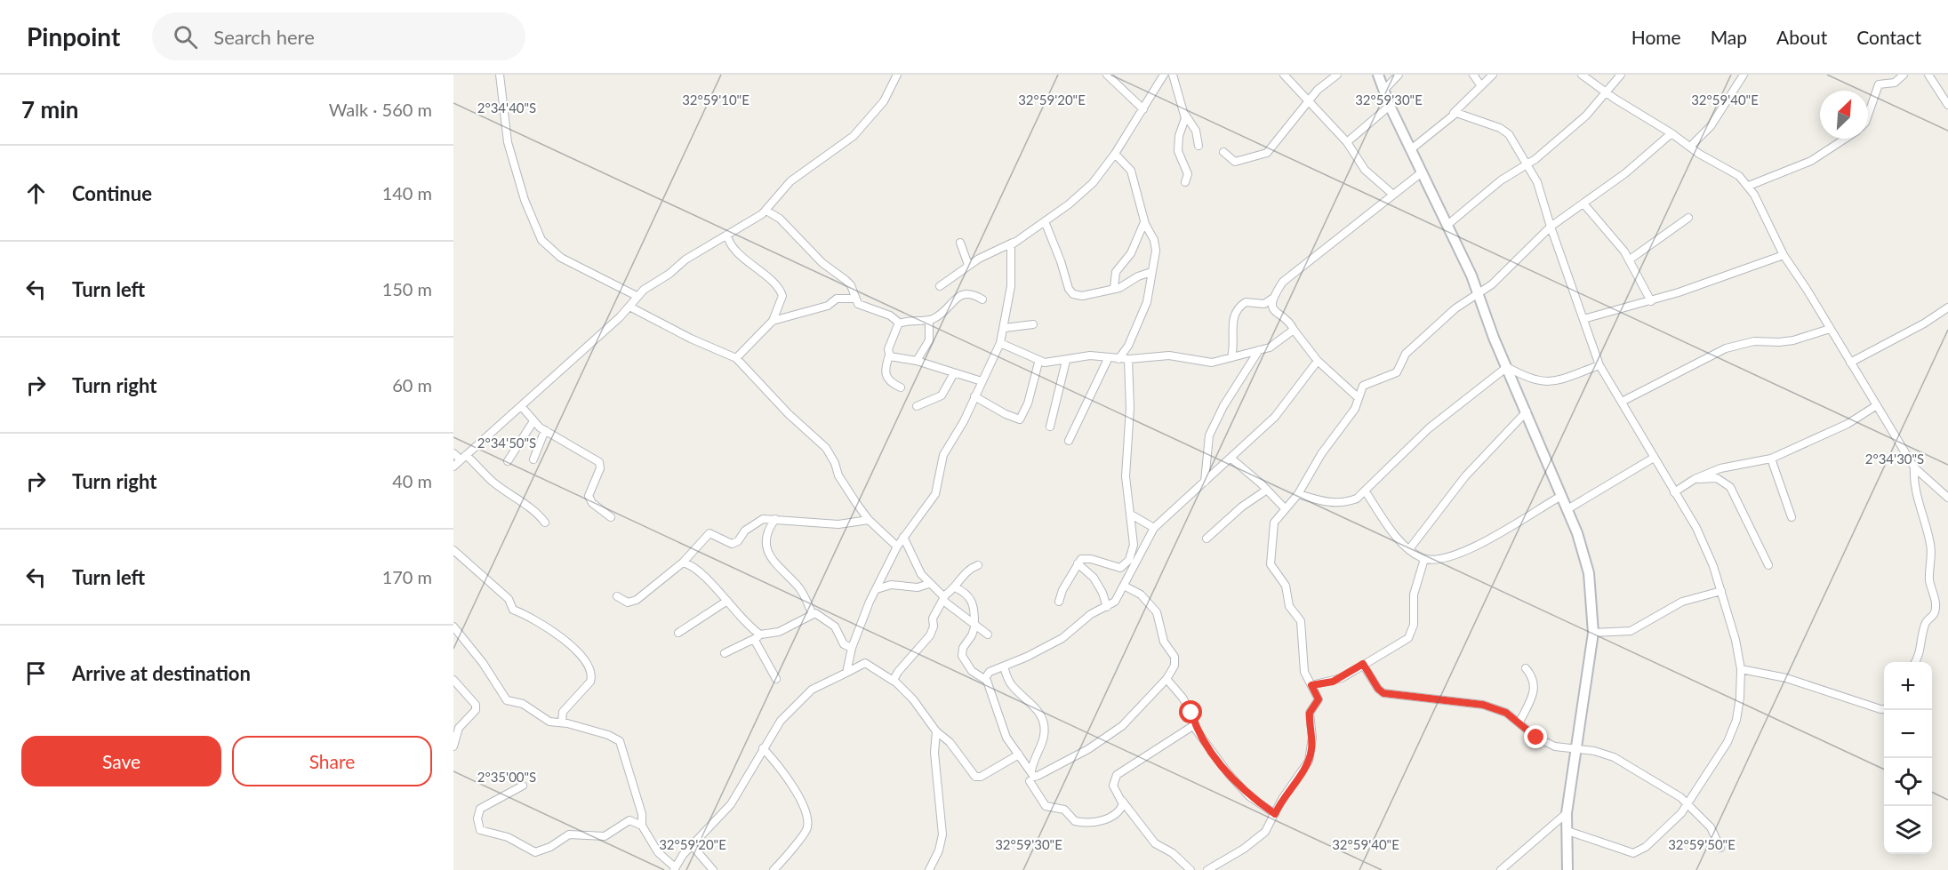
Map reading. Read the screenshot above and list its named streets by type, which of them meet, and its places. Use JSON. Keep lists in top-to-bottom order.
{
  "north": "top right",
  "page": {
    "header": "Pinpoint",
    "search": "Search here",
    "nav": [
      "Home",
      "Map",
      "About",
      "Contact"
    ],
    "heading": ["7 min", "Walk · 560 m"],
    "list": [
      ["Continue", "140 m"],
      ["Turn left", "150 m"],
      ["Turn right", "60 m"],
      ["Turn right", "40 m"],
      ["Turn left", "170 m"],
      "Arrive at destination"
    ],
    "map_buttons": ["+", "−"],
    "buttons": ["Save", "Share"]
  },
  "coordinates": [
    "32°59'10\"E",
    "32°59'20\"E",
    "32°59'30\"E",
    "32°59'40\"E",
    "2°34'40\"S",
    "2°34'50\"S",
    "2°34'30\"S",
    "2°35'00\"S",
    "32°59'50\"E"
  ]
}
